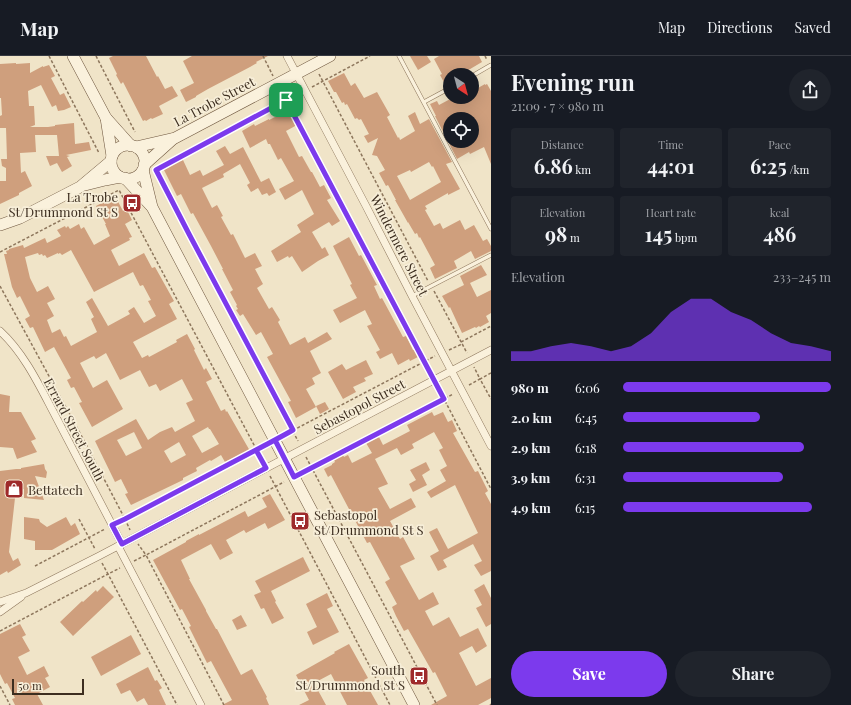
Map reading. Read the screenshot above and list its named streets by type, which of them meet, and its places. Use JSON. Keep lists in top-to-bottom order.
{
  "streets": {
    "main road": ["La Trobe Street"],
    "street": ["Windermere Street", "Sebastopol Street", "Errard Street South"]
  },
  "crossings": [
    ["La Trobe Street", "Windermere Street"],
    ["Windermere Street", "Sebastopol Street"],
    ["Sebastopol Street", "Errard Street South"]
  ],
  "places": {
    "bus stop": ["La Trobe St/Drummond St S", "Sebastopol St/Drummond St S", "South St/Drummond St S"],
    "shop": ["Bettatech"]
  },
  "scale_bar": "50 m",
  "north": "bottom right",
  "page": {
    "header": "Map",
    "nav": ["Map", "Directions", "Saved"],
    "heading": ["Evening run", "21:09 · 7 × 980 m"],
    "stats": [
      ["Distance", "6.86 km"],
      ["Time", "44:01"],
      ["Pace", "6:25 /km"],
      ["Elevation", "98 m"],
      ["Heart rate", "145 bpm"],
      ["kcal", "486"]
    ],
    "chart": ["Elevation", "233–245 m"],
    "list": [
      {
        "name": "980 m",
        "note": "6:06"
      },
      {
        "name": "2.0 km",
        "note": "6:45"
      },
      {
        "name": "2.9 km",
        "note": "6:18"
      },
      {
        "name": "3.9 km",
        "note": "6:31"
      },
      {
        "name": "4.9 km",
        "note": "6:15"
      }
    ],
    "buttons": ["Save", "Share"],
    "scale": "50 m"
  }
}
